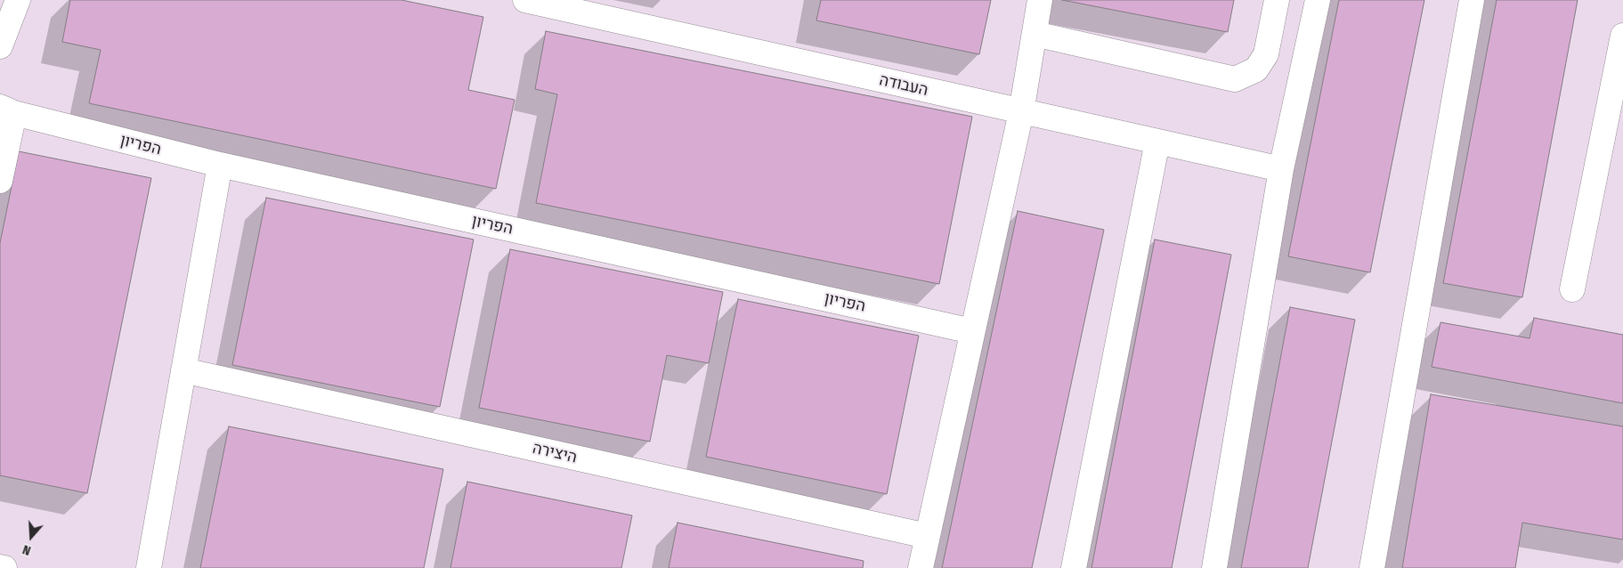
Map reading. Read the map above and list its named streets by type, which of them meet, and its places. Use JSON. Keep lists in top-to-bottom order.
{
  "streets": {
    "street": ["העבודה", "הפריון", "היצירה"]
  },
  "north": "bottom"
}
